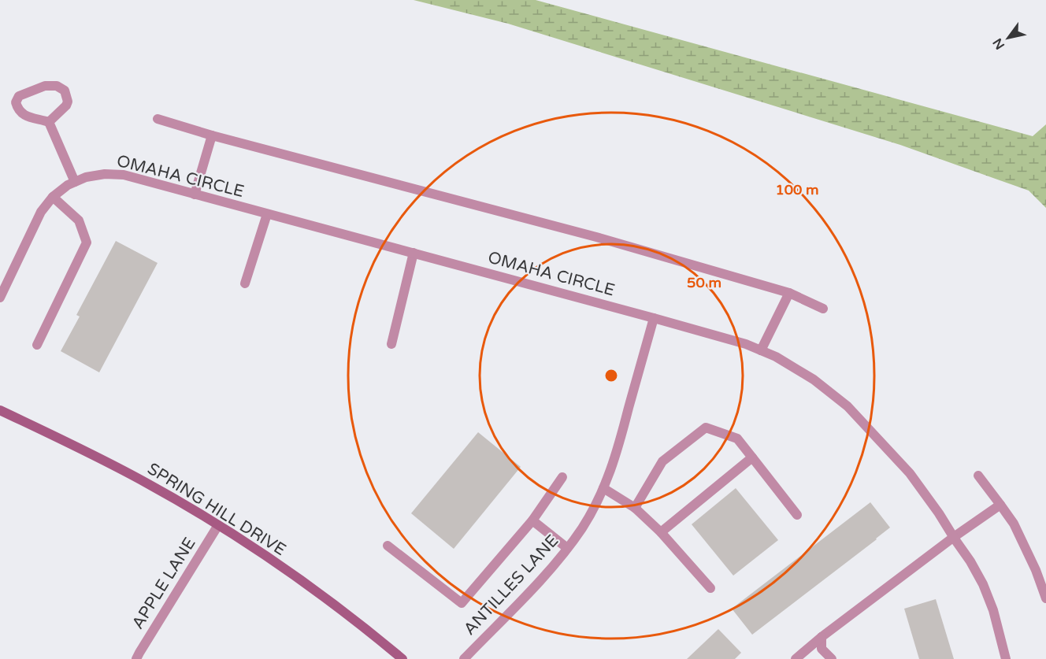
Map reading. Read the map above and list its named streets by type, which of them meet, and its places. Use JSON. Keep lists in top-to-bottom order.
{
  "streets": {
    "main road": ["SPRING HILL DRIVE"],
    "street": ["OMAHA CIRCLE", "APPLE LANE", "ANTILLES LANE"]
  },
  "crossings": [
    ["OMAHA CIRCLE", "ANTILLES LANE"],
    ["SPRING HILL DRIVE", "APPLE LANE"]
  ],
  "north": "bottom left",
  "rings": ["100 m", "50 m"]
}
